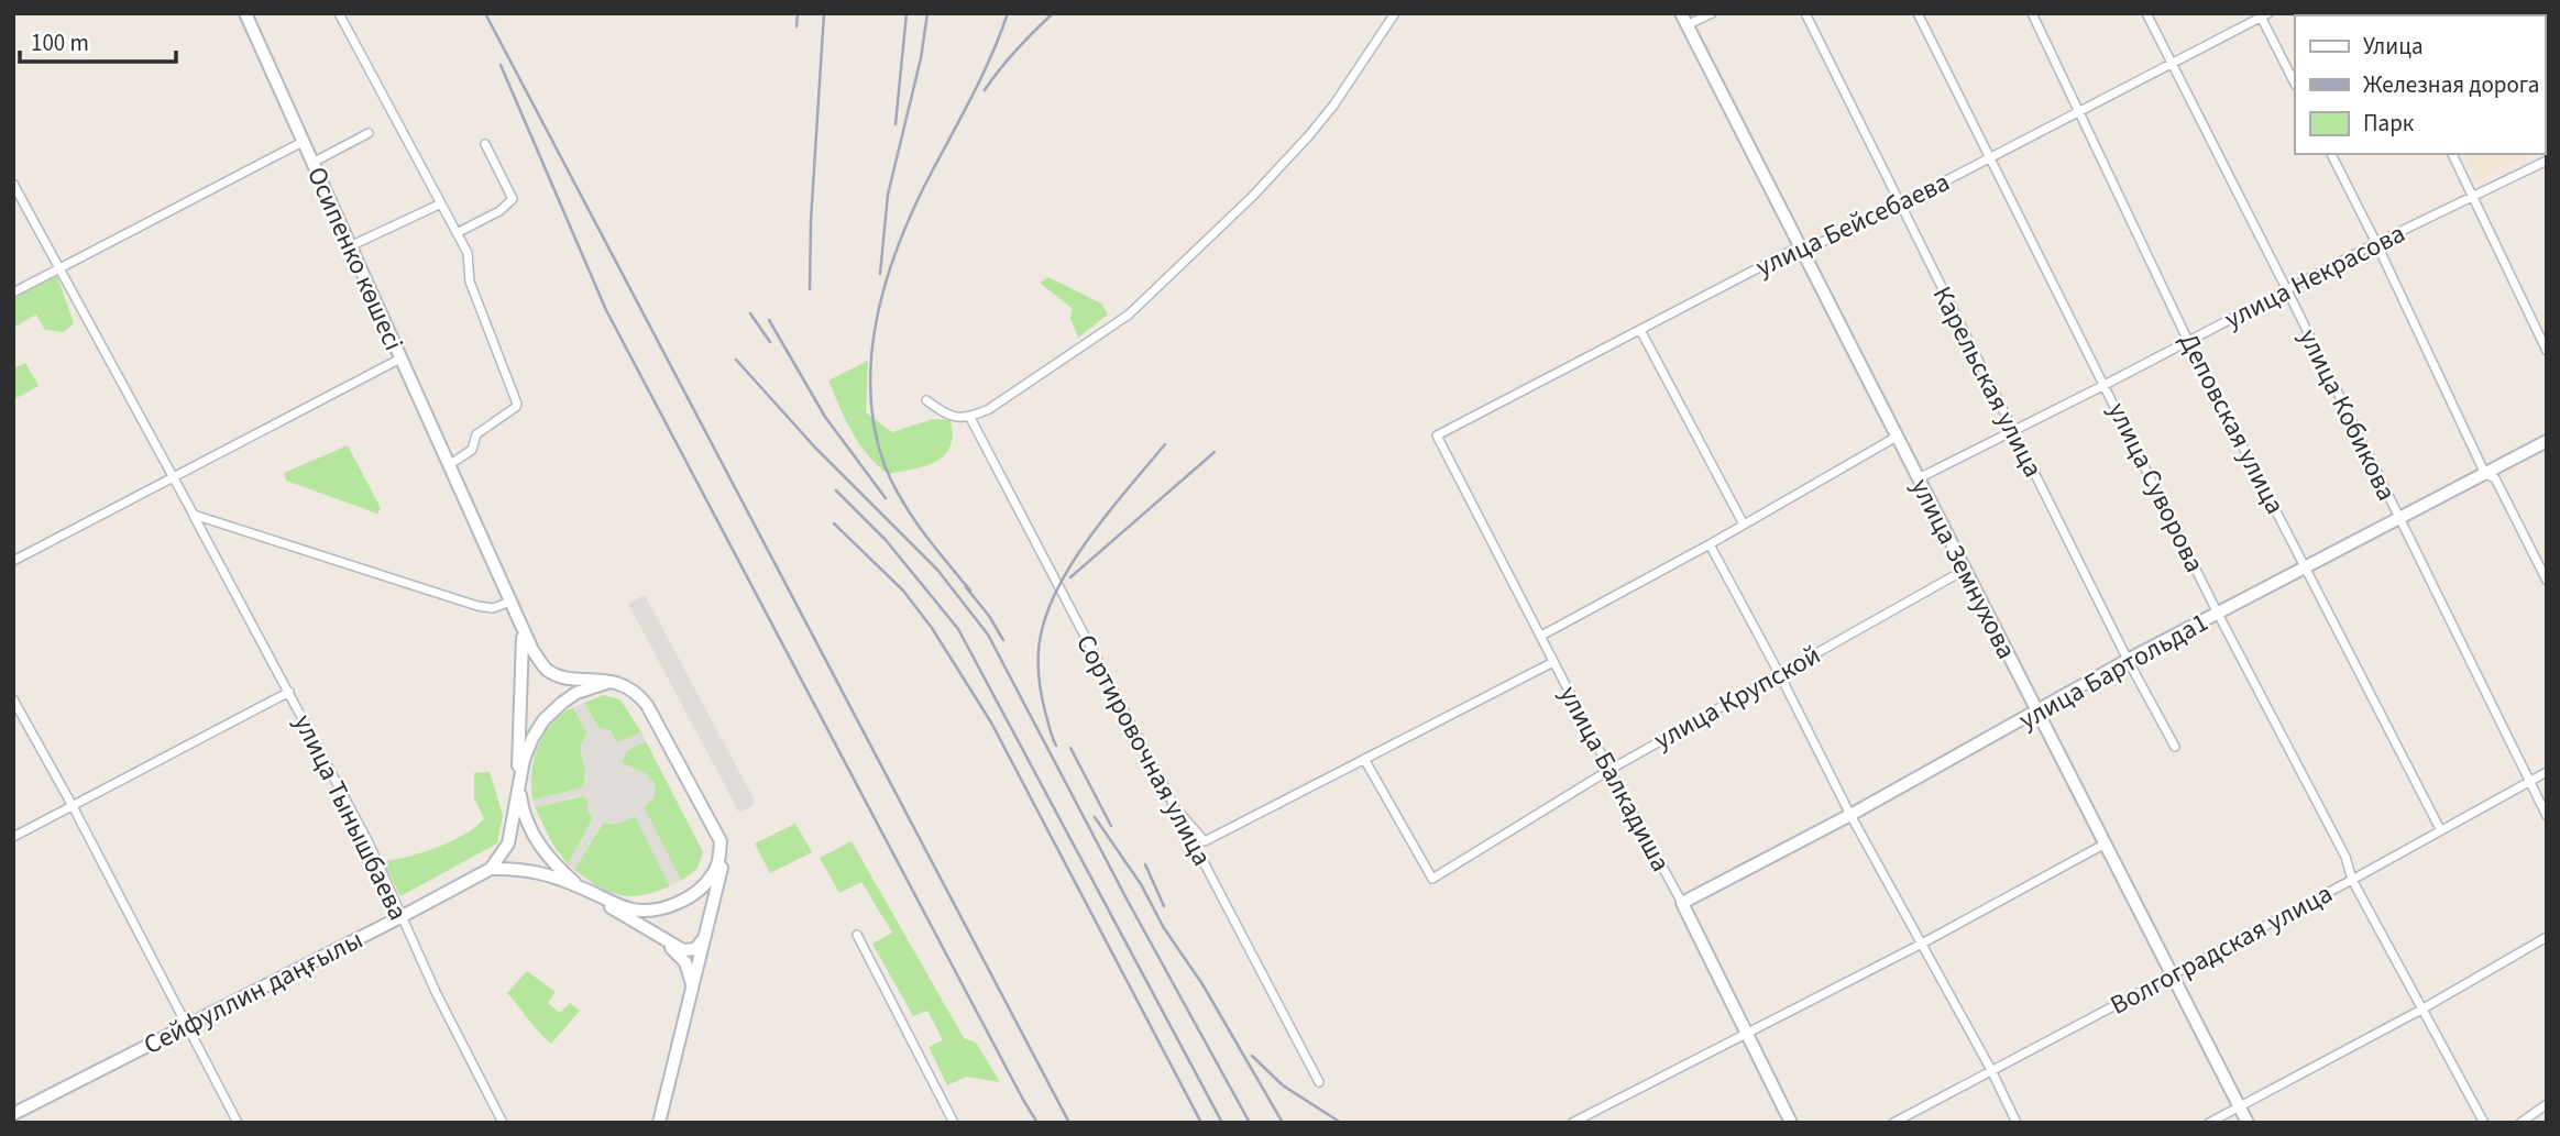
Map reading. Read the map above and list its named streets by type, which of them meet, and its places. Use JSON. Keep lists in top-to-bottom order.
{
  "streets": {
    "main road": [
      "Осипенко көшесі",
      "улица Земнухова",
      "улица Бартольда1",
      "улица Балкадиша",
      "Сейфуллин даңғылы"
    ],
    "street": [
      "улица Бейсебаева",
      "улица Некрасова",
      "Карельская улица",
      "улица Кобикова",
      "Деповская улица",
      "улица Суворова",
      "улица Крупской",
      "Сортировочная улица",
      "улица Тынышбаева",
      "Волгоградская улица"
    ]
  },
  "crossings": [
    ["улица Бейсебаева", "Карельская улица"],
    ["улица Бейсебаева", "улица Кобикова"],
    ["улица Бейсебаева", "Деповская улица"],
    ["улица Бейсебаева", "улица Суворова"],
    ["улица Бейсебаева", "улица Земнухова"],
    ["улица Бейсебаева", "улица Балкадиша"],
    ["улица Некрасова", "Карельская улица"],
    ["улица Некрасова", "улица Кобикова"],
    ["улица Некрасова", "Деповская улица"],
    ["улица Некрасова", "улица Суворова"],
    ["улица Некрасова", "улица Земнухова"],
    ["Карельская улица", "улица Бартольда1"],
    ["улица Кобикова", "улица Бартольда1"],
    ["улица Кобикова", "Волгоградская улица"],
    ["Деповская улица", "улица Бартольда1"],
    ["Деповская улица", "Волгоградская улица"],
    ["улица Суворова", "улица Бартольда1"],
    ["улица Суворова", "Волгоградская улица"],
    ["улица Земнухова", "улица Бартольда1"],
    ["улица Земнухова", "улица Крупской"],
    ["улица Земнухова", "Волгоградская улица"],
    ["улица Бартольда1", "улица Балкадиша"],
    ["улица Крупской", "улица Балкадиша"],
    ["улица Тынышбаева", "Сейфуллин даңғылы"]
  ],
  "legend": ["Улица", "Железная дорога", "Парк"],
  "scale_bar": "100 m"
}
